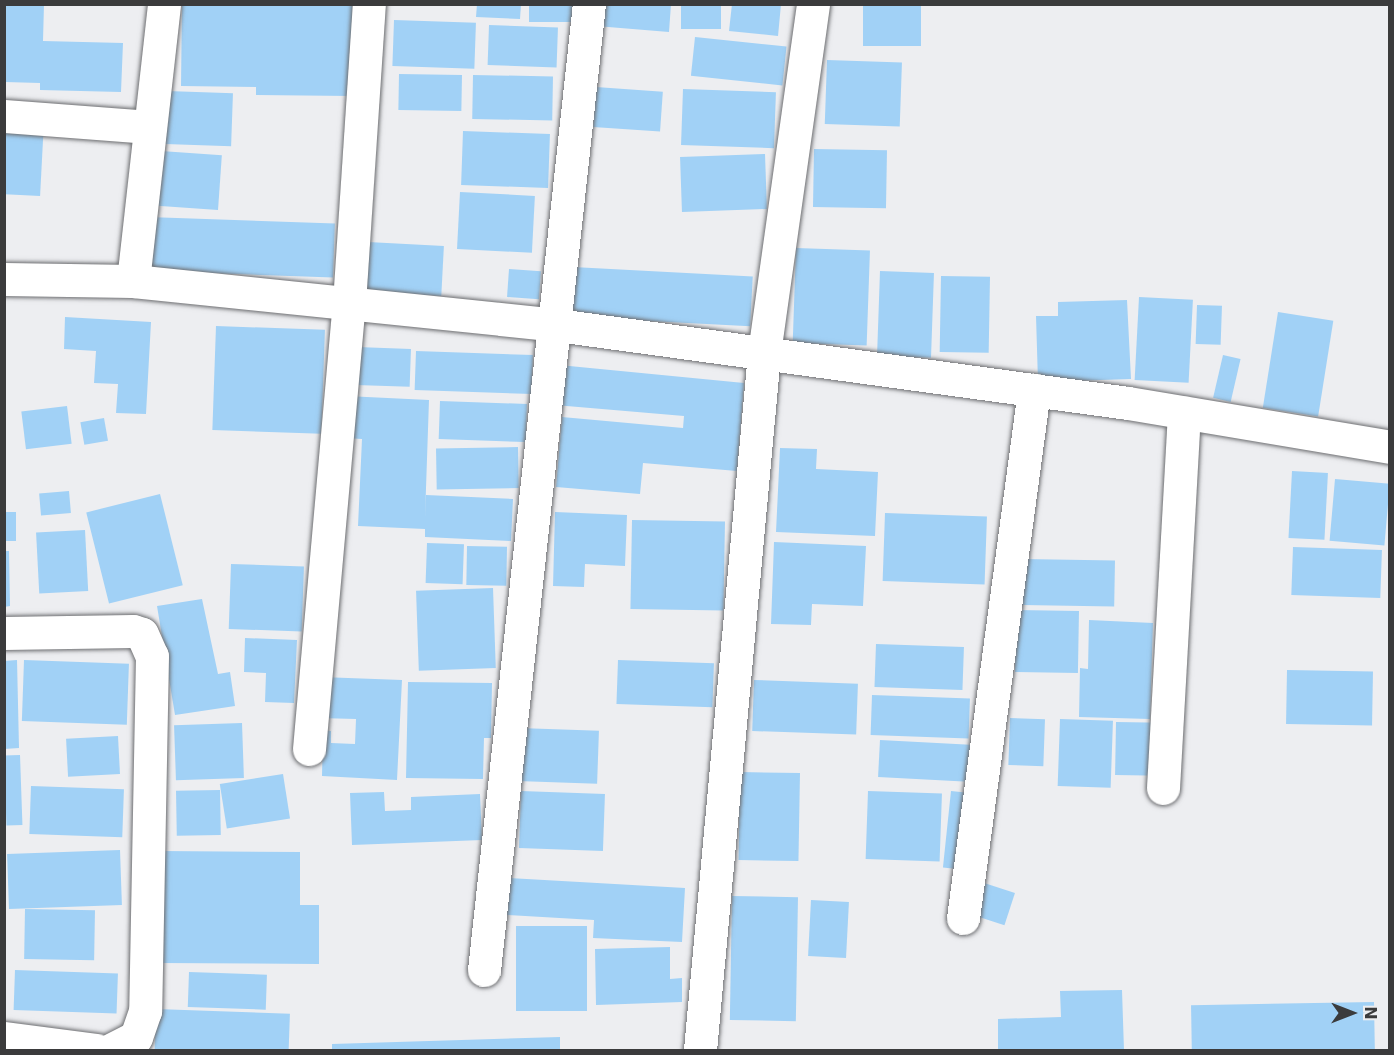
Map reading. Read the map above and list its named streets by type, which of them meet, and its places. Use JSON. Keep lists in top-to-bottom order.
{
  "north": "right"
}
